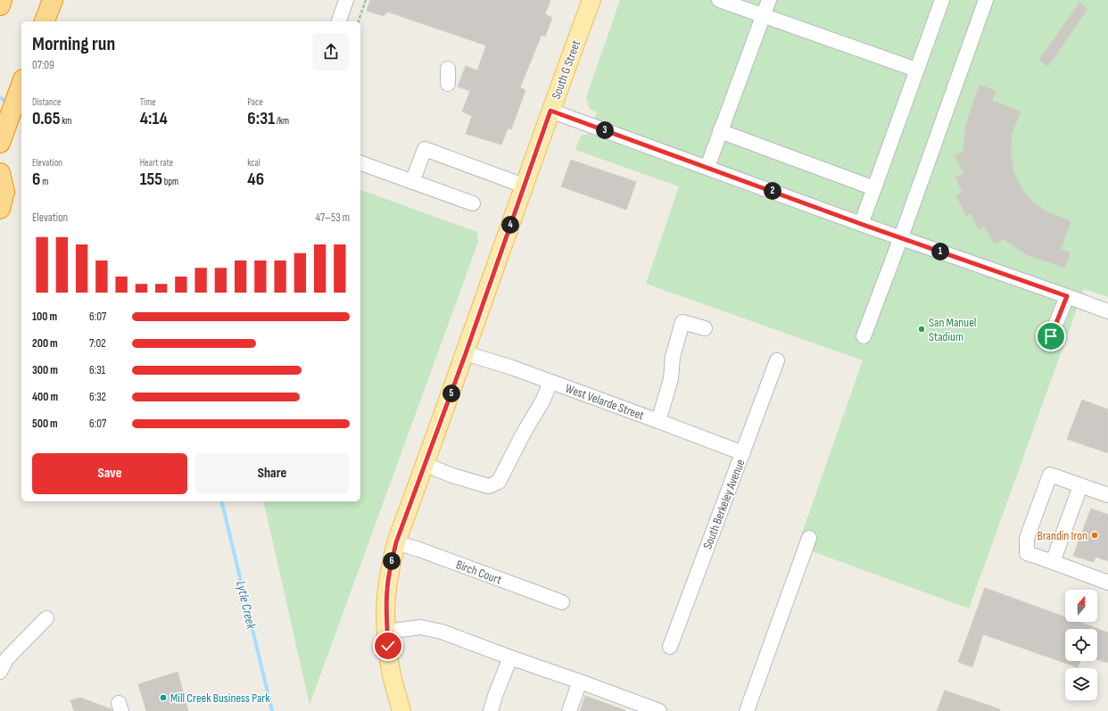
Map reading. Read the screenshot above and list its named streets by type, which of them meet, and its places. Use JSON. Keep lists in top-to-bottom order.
{
  "streets": {
    "main road": ["South G Street"],
    "street": ["West Velarde Street", "South Berkeley Avenue", "Birch Court"]
  },
  "crossings": [
    ["South G Street", "West Velarde Street"],
    ["South G Street", "Birch Court"],
    ["West Velarde Street", "South Berkeley Avenue"]
  ],
  "water": ["Lytle Creek"],
  "places": ["San Manuel Stadium", "Brandin Iron", "Mill Creek Business Park"],
  "north": "top",
  "page": {
    "heading": ["Morning run", "07:09"],
    "stats": [
      ["Distance", "0.65 km"],
      ["Time", "4:14"],
      ["Pace", "6:31 /km"],
      ["Elevation", "6 m"],
      ["Heart rate", "155 bpm"],
      ["kcal", "46"]
    ],
    "pins": [
      "3",
      "2",
      "4",
      "1",
      "5",
      "6"
    ],
    "chart": ["Elevation", "47–53 m"],
    "list": [
      {
        "name": "100 m",
        "note": "6:07"
      },
      {
        "name": "200 m",
        "note": "7:02"
      },
      {
        "name": "300 m",
        "note": "6:31"
      },
      {
        "name": "400 m",
        "note": "6:32"
      },
      {
        "name": "500 m",
        "note": "6:07"
      }
    ],
    "buttons": ["Save", "Share"]
  }
}
